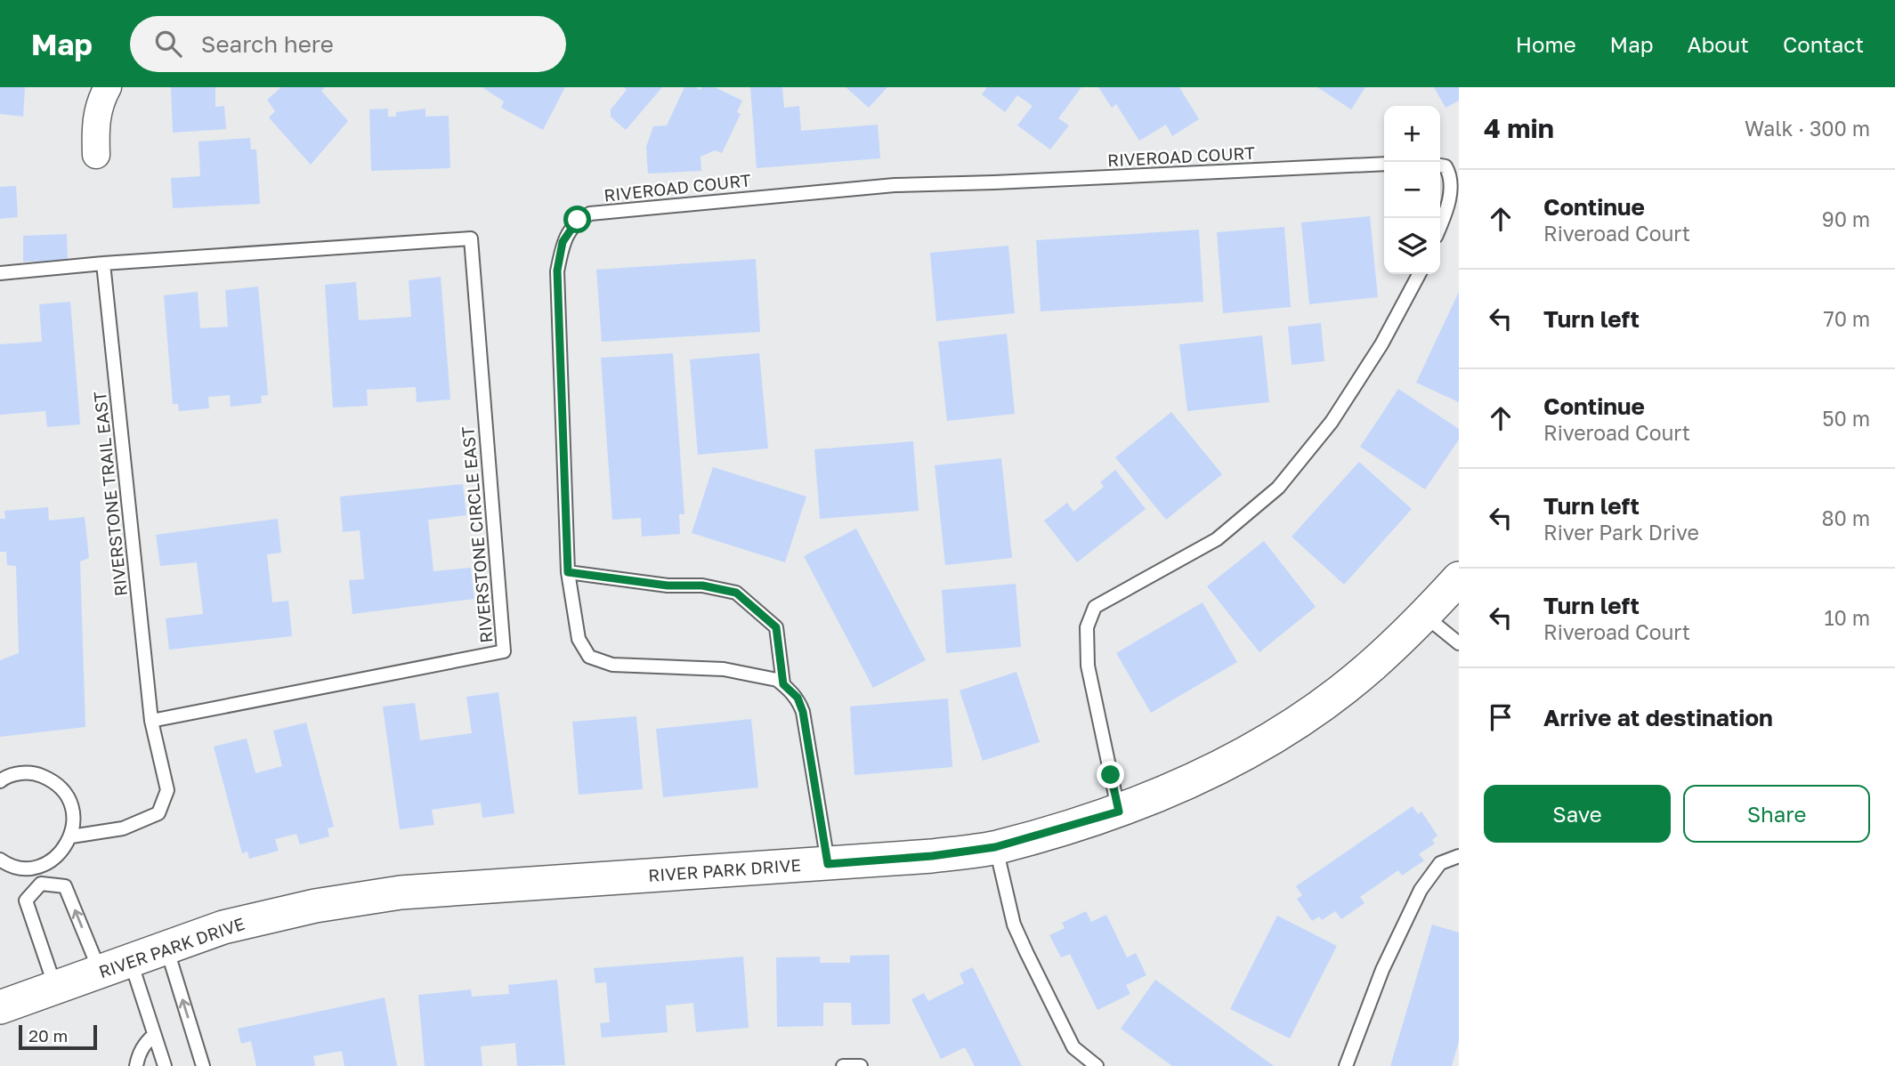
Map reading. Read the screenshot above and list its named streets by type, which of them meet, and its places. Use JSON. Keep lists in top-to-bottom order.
{
  "streets": {
    "street": ["RIVER PARK DRIVE"],
    "lane": ["RIVEROAD COURT", "RIVERSTONE TRAIL EAST", "RIVERSTONE CIRCLE EAST"]
  },
  "crossings": [
    ["RIVERSTONE TRAIL EAST", "RIVERSTONE CIRCLE EAST"]
  ],
  "scale_bar": "20 m",
  "page": {
    "header": "Map",
    "search": "Search here",
    "nav": [
      "Home",
      "Map",
      "About",
      "Contact"
    ],
    "heading": ["4 min", "Walk · 300 m"],
    "map_buttons": ["+", "−"],
    "list": [
      ["Continue", "Riveroad Court", "90 m"],
      ["Turn left", "70 m"],
      ["Continue", "Riveroad Court", "50 m"],
      ["Turn left", "River Park Drive", "80 m"],
      ["Turn left", "Riveroad Court", "10 m"],
      "Arrive at destination"
    ],
    "buttons": ["Save", "Share"],
    "scale": "20 m"
  }
}
